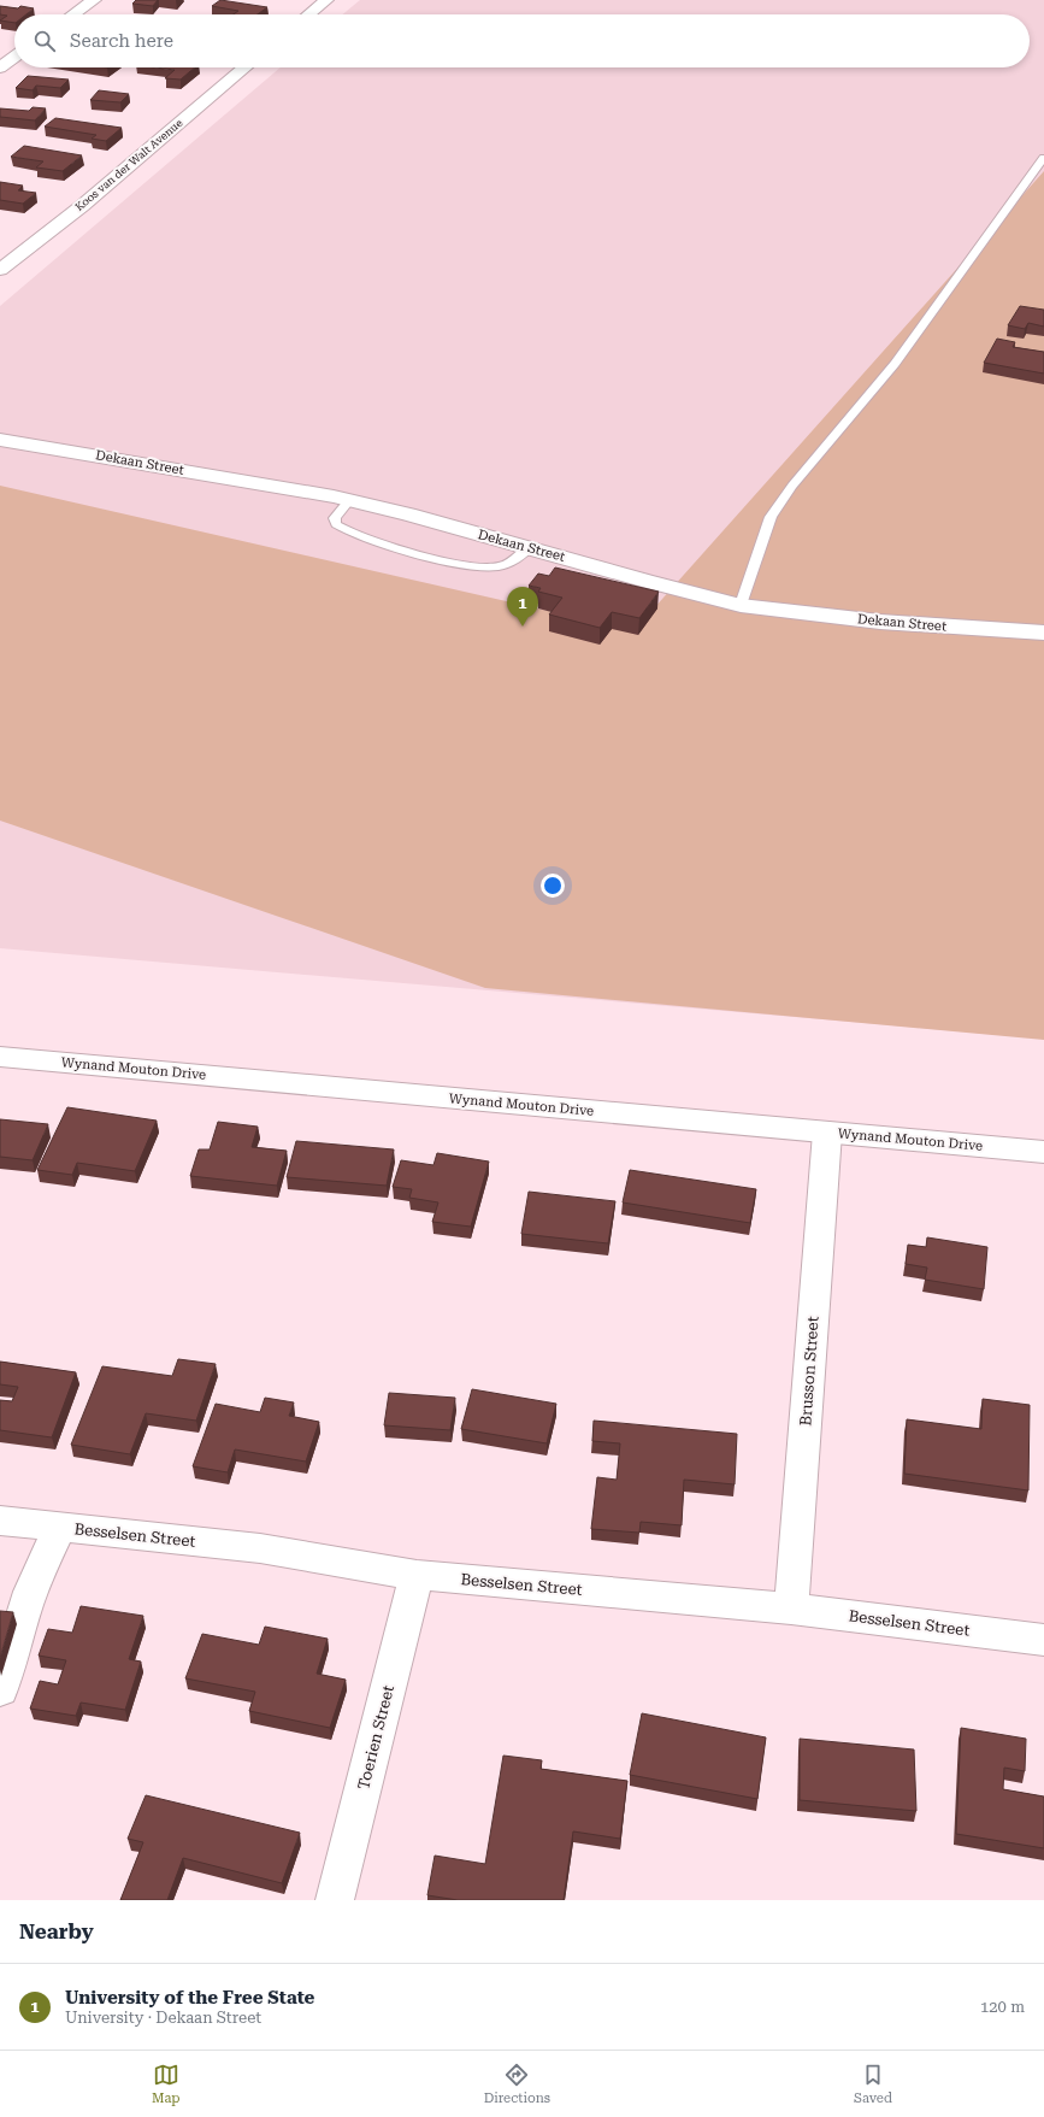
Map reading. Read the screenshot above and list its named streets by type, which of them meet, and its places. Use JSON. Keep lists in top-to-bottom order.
{
  "streets": {
    "street": [
      "Koos van der Walt Avenue",
      "Dekaan Street",
      "Wynand Mouton Drive",
      "Brusson Street",
      "Besselsen Street",
      "Toerien Street"
    ]
  },
  "crossings": [
    ["Wynand Mouton Drive", "Brusson Street"],
    ["Brusson Street", "Besselsen Street"],
    ["Besselsen Street", "Toerien Street"]
  ],
  "page": {
    "search": "Search here",
    "pins": "1",
    "heading": "Nearby",
    "list": [
      {
        "mark": "1",
        "name": "University of the Free State",
        "note": "University · Dekaan Street",
        "value": "120 m"
      }
    ],
    "nav": ["Map", "Directions", "Saved"]
  }
}
